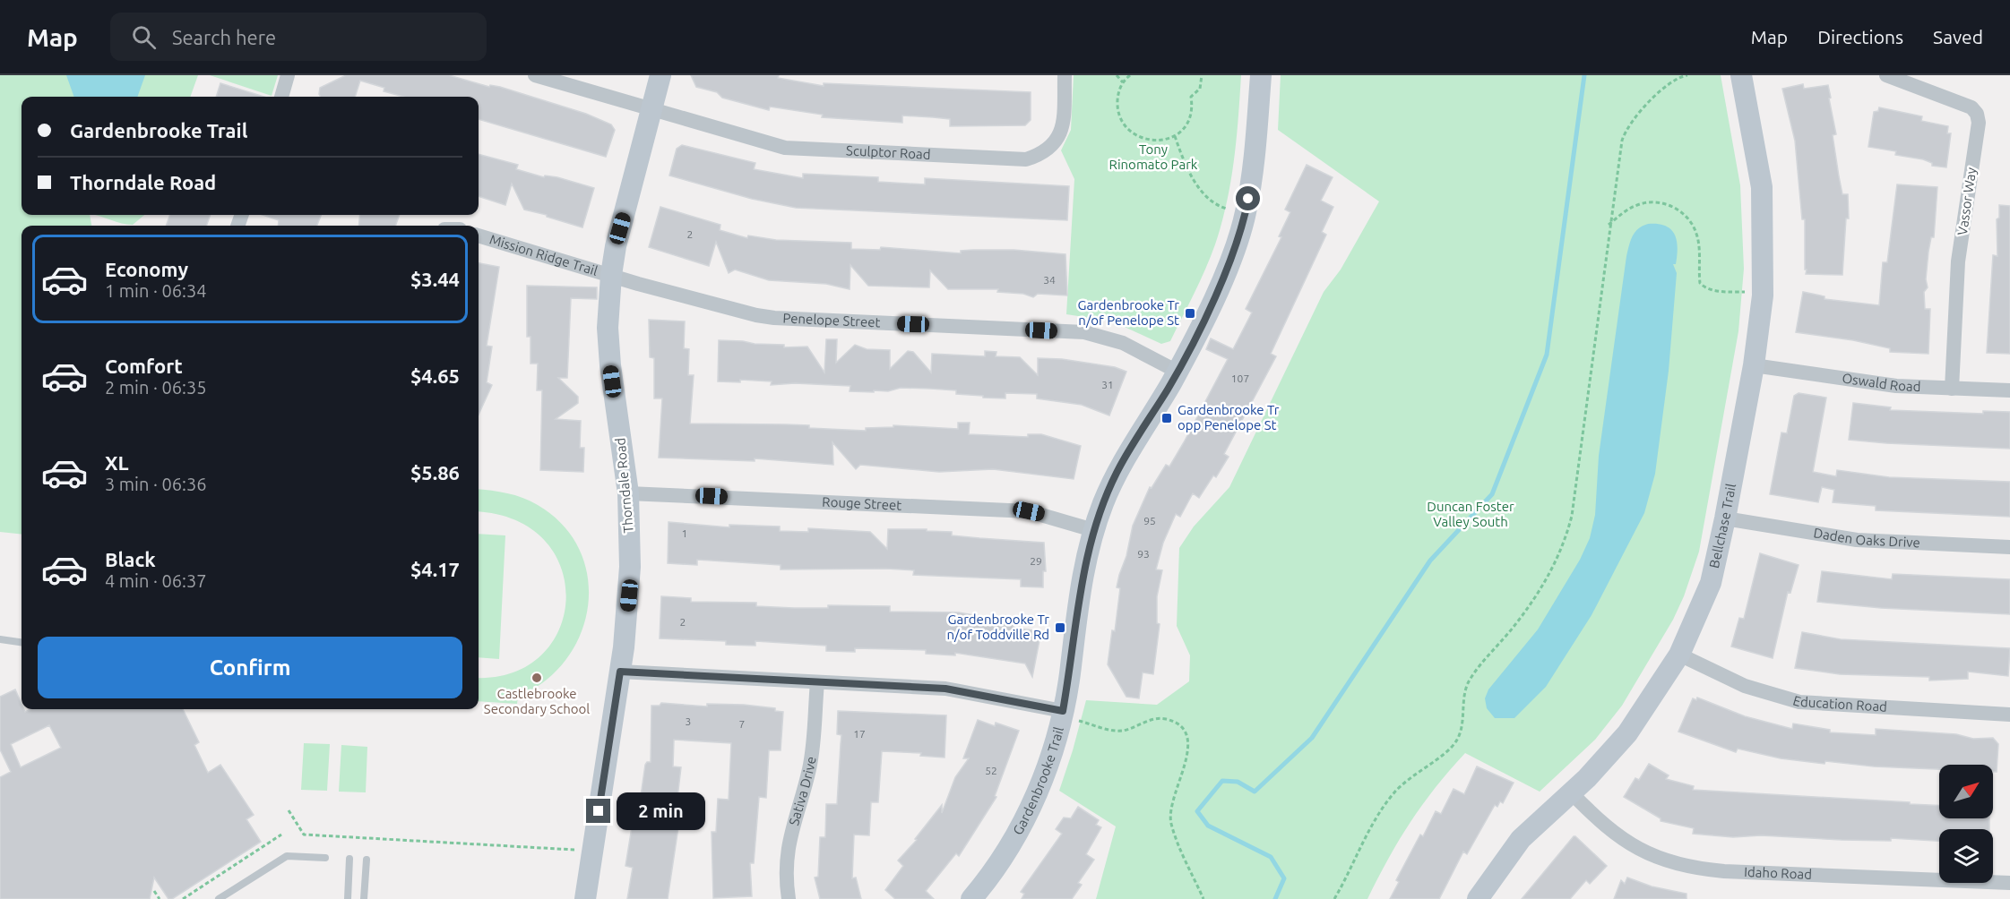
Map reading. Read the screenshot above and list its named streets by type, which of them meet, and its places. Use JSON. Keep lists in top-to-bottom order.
{
  "streets": {
    "street": [
      "Sculptor Road",
      "Vassor Way",
      "Mission Ridge Trail",
      "Penelope Street",
      "Oswald Road",
      "Thorndale Road",
      "Rouge Street",
      "Bellchase Trail",
      "Daden Oaks Drive",
      "Education Road",
      "Gardenbrooke Trail",
      "Sativa Drive",
      "Idaho Road"
    ]
  },
  "crossings": [
    ["Sculptor Road", "Thorndale Road"],
    ["Vassor Way", "Oswald Road"],
    ["Mission Ridge Trail", "Penelope Street"],
    ["Mission Ridge Trail", "Thorndale Road"],
    ["Penelope Street", "Thorndale Road"],
    ["Penelope Street", "Gardenbrooke Trail"],
    ["Oswald Road", "Bellchase Trail"],
    ["Thorndale Road", "Rouge Street"],
    ["Rouge Street", "Gardenbrooke Trail"],
    ["Bellchase Trail", "Daden Oaks Drive"],
    ["Bellchase Trail", "Education Road"],
    ["Bellchase Trail", "Idaho Road"]
  ],
  "parks": ["Tony Rinomato Park", "Duncan Foster Valley South"],
  "places": {
    "transit": ["Gardenbrooke Tr n/of Penelope St", "Gardenbrooke Tr opp Penelope St", "Gardenbrooke Tr n/of Toddville Rd"],
    "other": ["Castlebrooke Secondary School"]
  },
  "house_numbers": [
    "2",
    "34",
    "107",
    "31",
    "95",
    "1",
    "93",
    "29",
    "2",
    "3",
    "7",
    "17",
    "52"
  ],
  "north": "top right",
  "page": {
    "header": "Map",
    "search": "Search here",
    "nav": ["Map", "Directions", "Saved"],
    "banner": ["Gardenbrooke Trail", "Thorndale Road"],
    "list": [
      {
        "name": "Economy",
        "note": "1 min · 06:34",
        "value": "$3.44"
      },
      {
        "name": "Comfort",
        "note": "2 min · 06:35",
        "value": "$4.65"
      },
      {
        "name": "XL",
        "note": "3 min · 06:36",
        "value": "$5.86"
      },
      {
        "name": "Black",
        "note": "4 min · 06:37",
        "value": "$4.17"
      }
    ],
    "buttons": "Confirm",
    "bubble": "2 min"
  }
}
